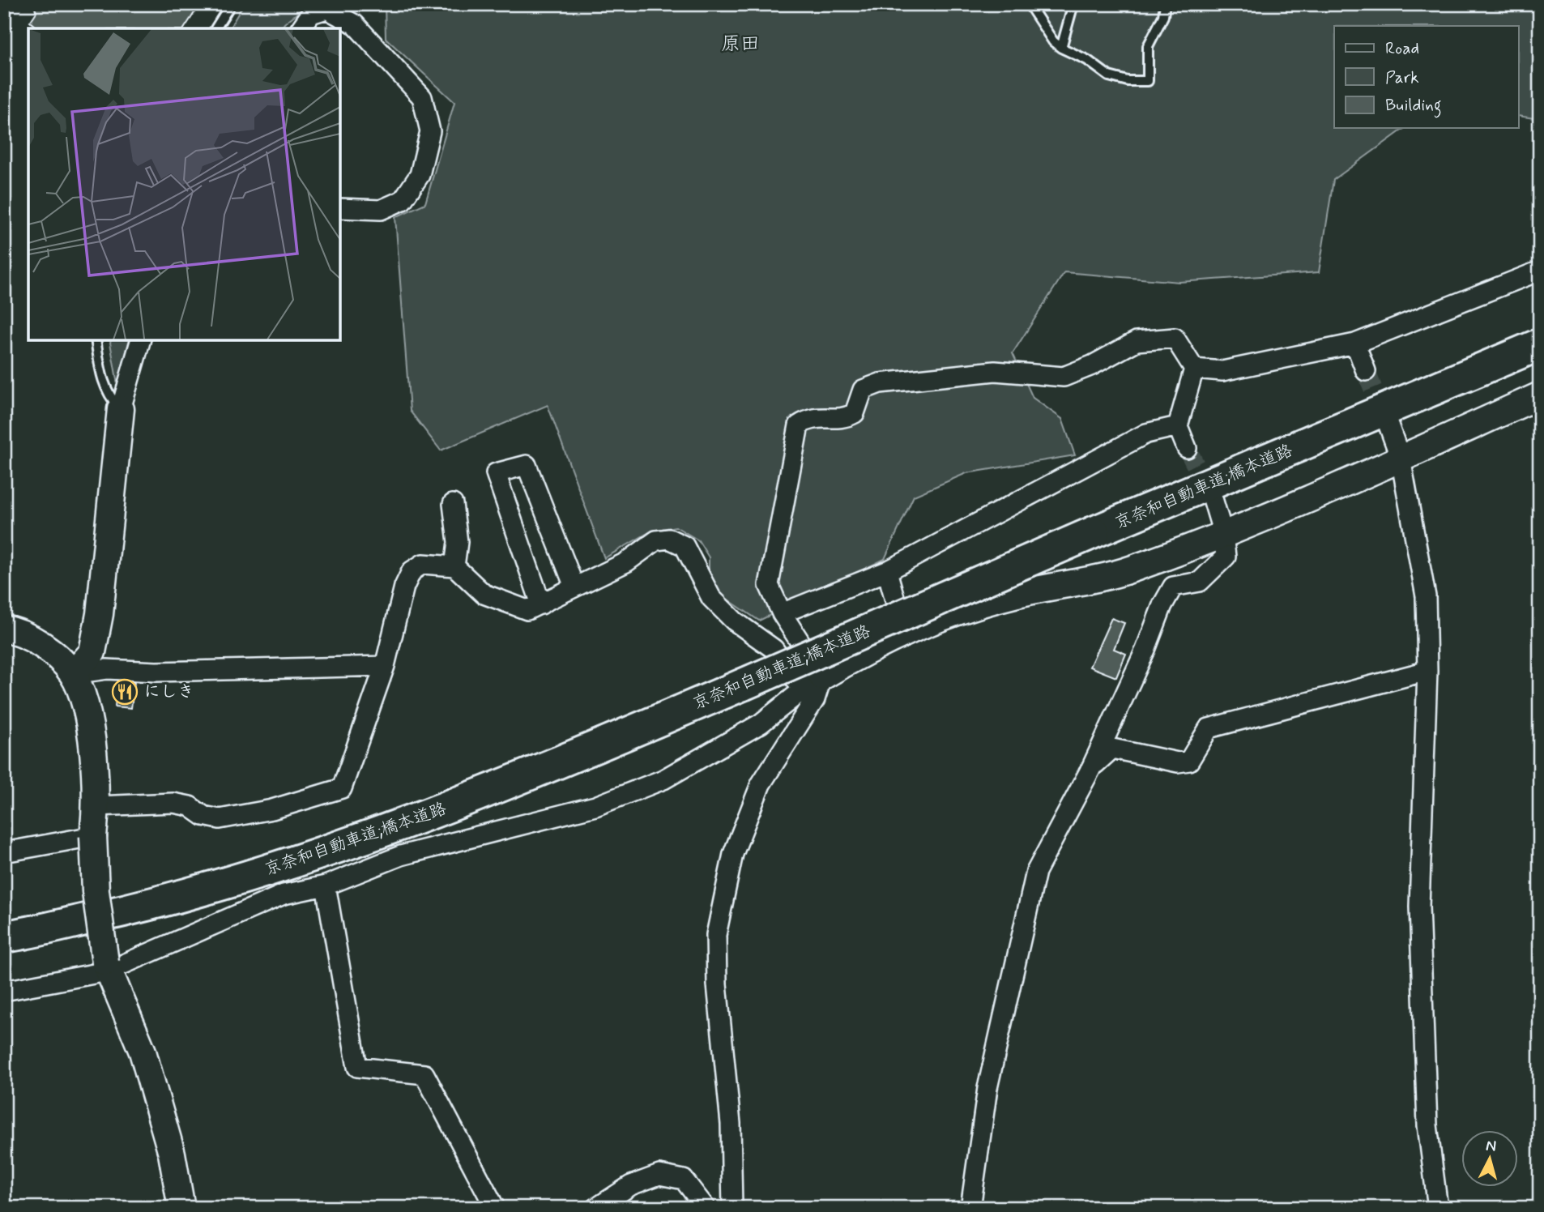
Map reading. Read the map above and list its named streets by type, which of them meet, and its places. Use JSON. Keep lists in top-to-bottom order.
{
  "streets": {
    "highway": ["京奈和自動車道;橋本道路"]
  },
  "districts": ["原田"],
  "places": {
    "restaurant": ["にしき"]
  },
  "legend": ["Road", "Park", "Building"],
  "north": "top"
}
